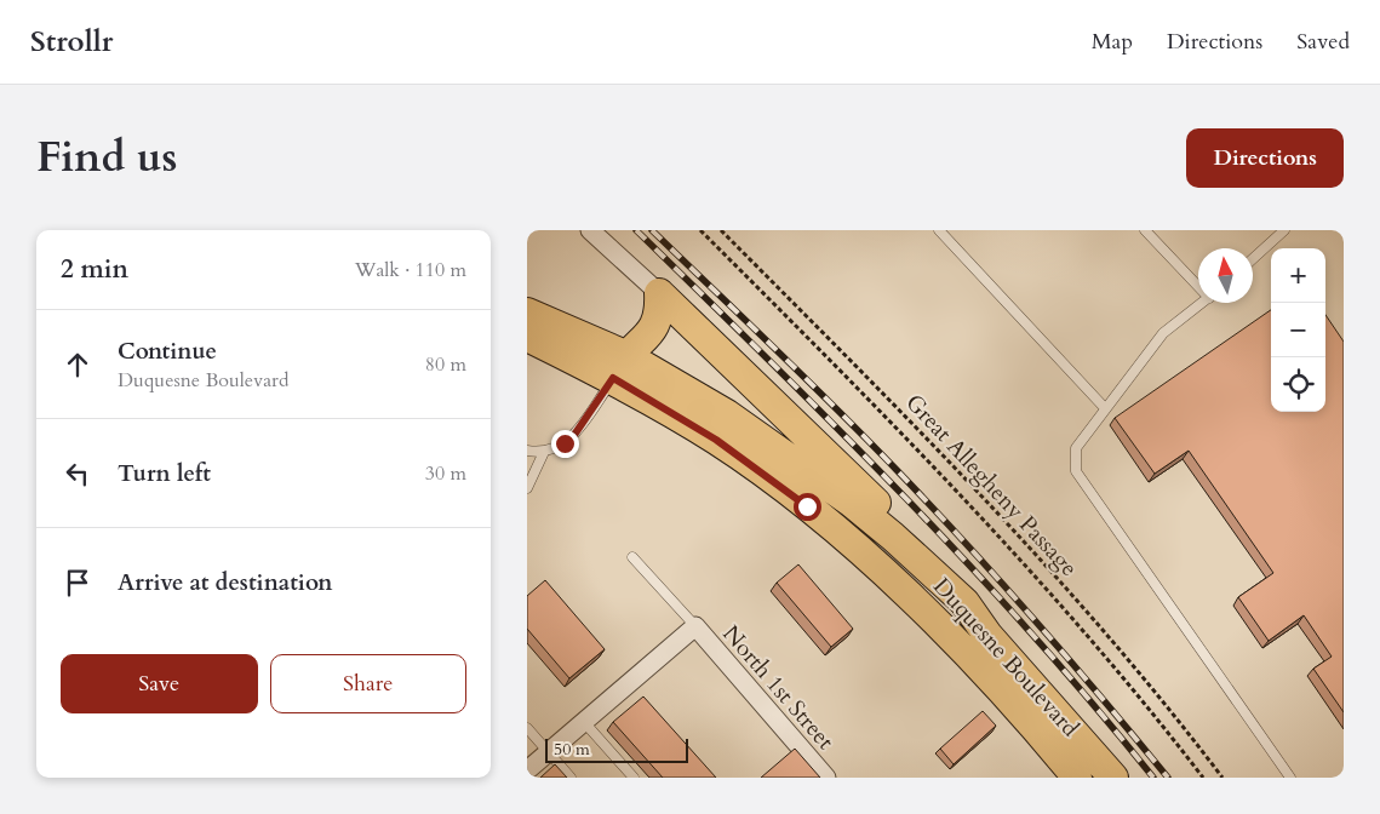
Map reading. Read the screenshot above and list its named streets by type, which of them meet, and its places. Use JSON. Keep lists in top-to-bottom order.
{
  "streets": {
    "main road": ["Duquesne Boulevard"],
    "street": ["North 1st Street"],
    "path": ["Great Allegheny Passage"]
  },
  "scale_bar": "50 m",
  "north": "top",
  "page": {
    "header": "Strollr",
    "nav": ["Map", "Directions", "Saved"],
    "title": "Find us",
    "buttons": [
      "Directions",
      ["Save", "Share"]
    ],
    "heading": ["2 min", "Walk · 110 m"],
    "map_buttons": ["+", "−"],
    "list": [
      ["Continue", "Duquesne Boulevard", "80 m"],
      ["Turn left", "30 m"],
      "Arrive at destination"
    ],
    "scale": "50 m"
  }
}
